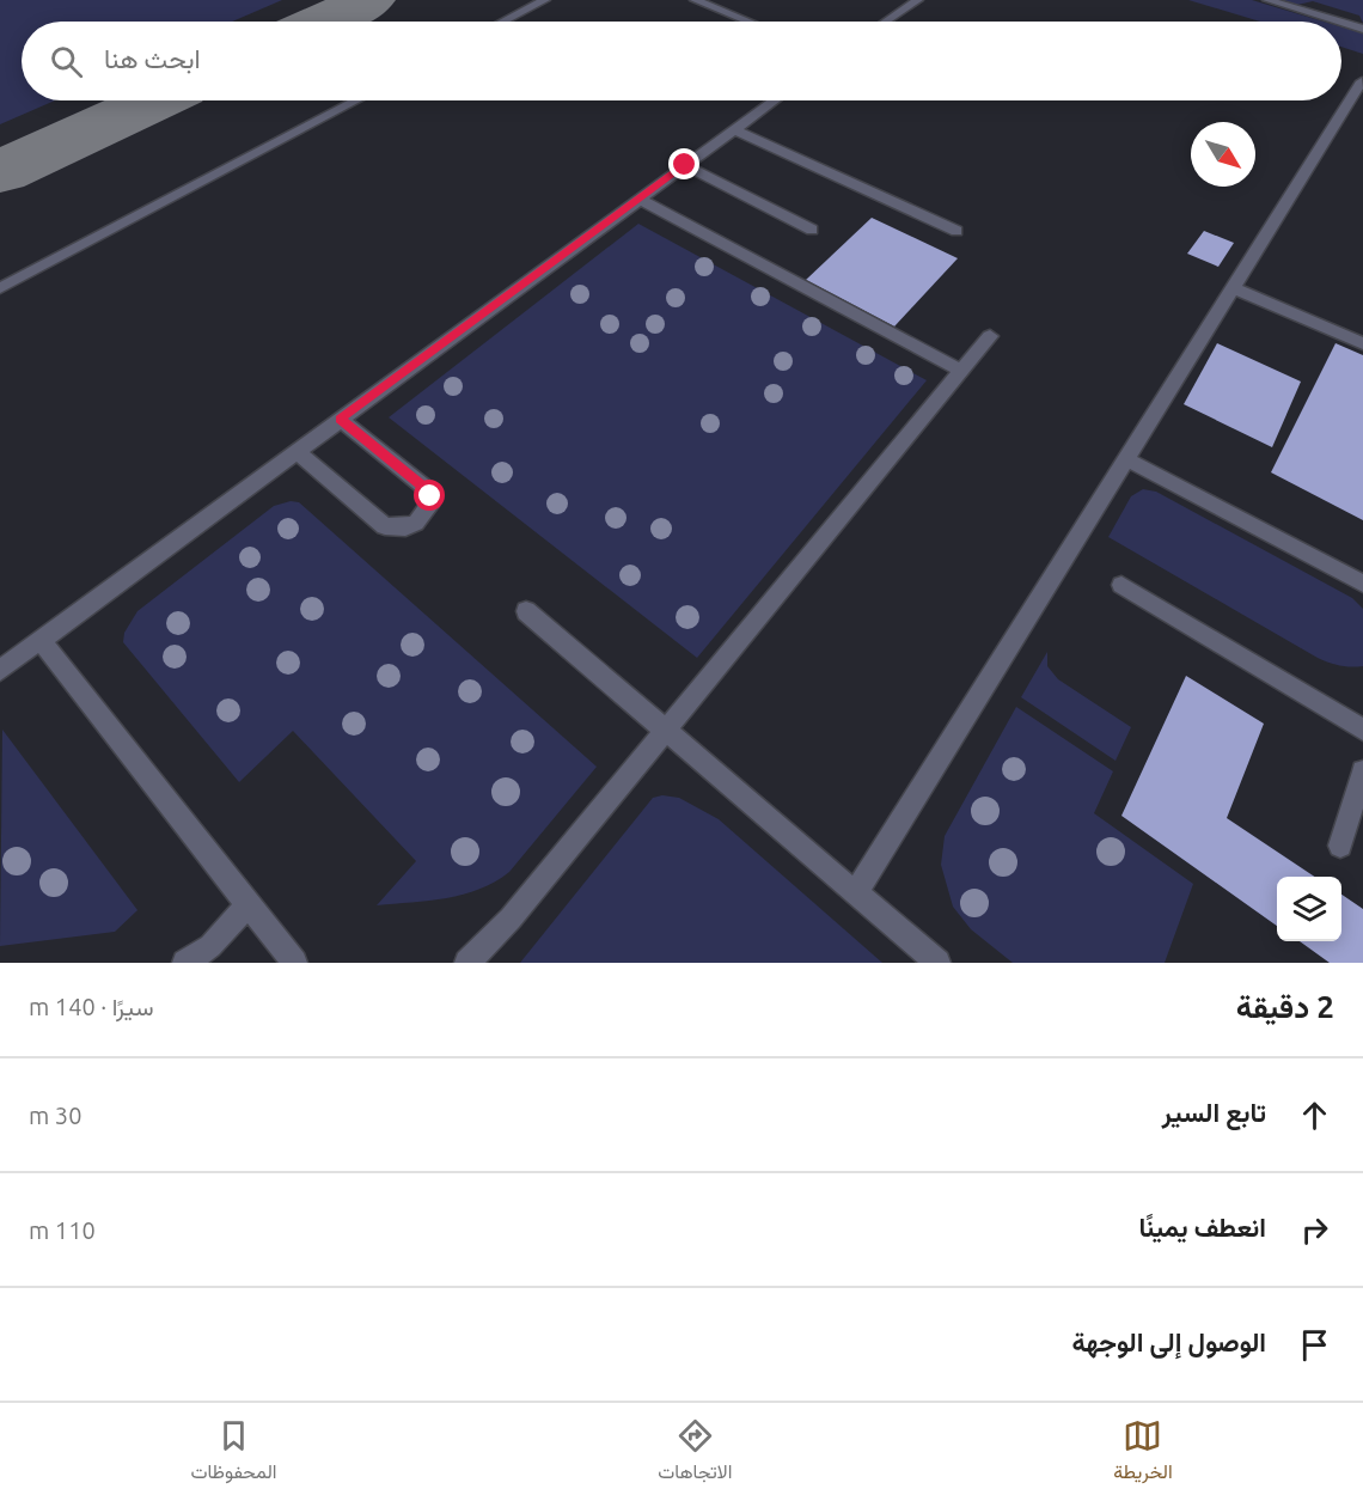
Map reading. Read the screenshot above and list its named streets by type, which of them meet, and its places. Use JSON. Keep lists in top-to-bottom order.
{
  "north": "bottom right",
  "page": {
    "search": "ابحث هنا",
    "heading": ["2 دقيقة", "سيرًا · 140 m"],
    "list": [
      ["تابع السير", "30 m"],
      ["انعطف يمينًا", "110 m"],
      "الوصول إلى الوجهة"
    ],
    "nav": ["الخريطة", "الاتجاهات", "المحفوظات"]
  }
}
